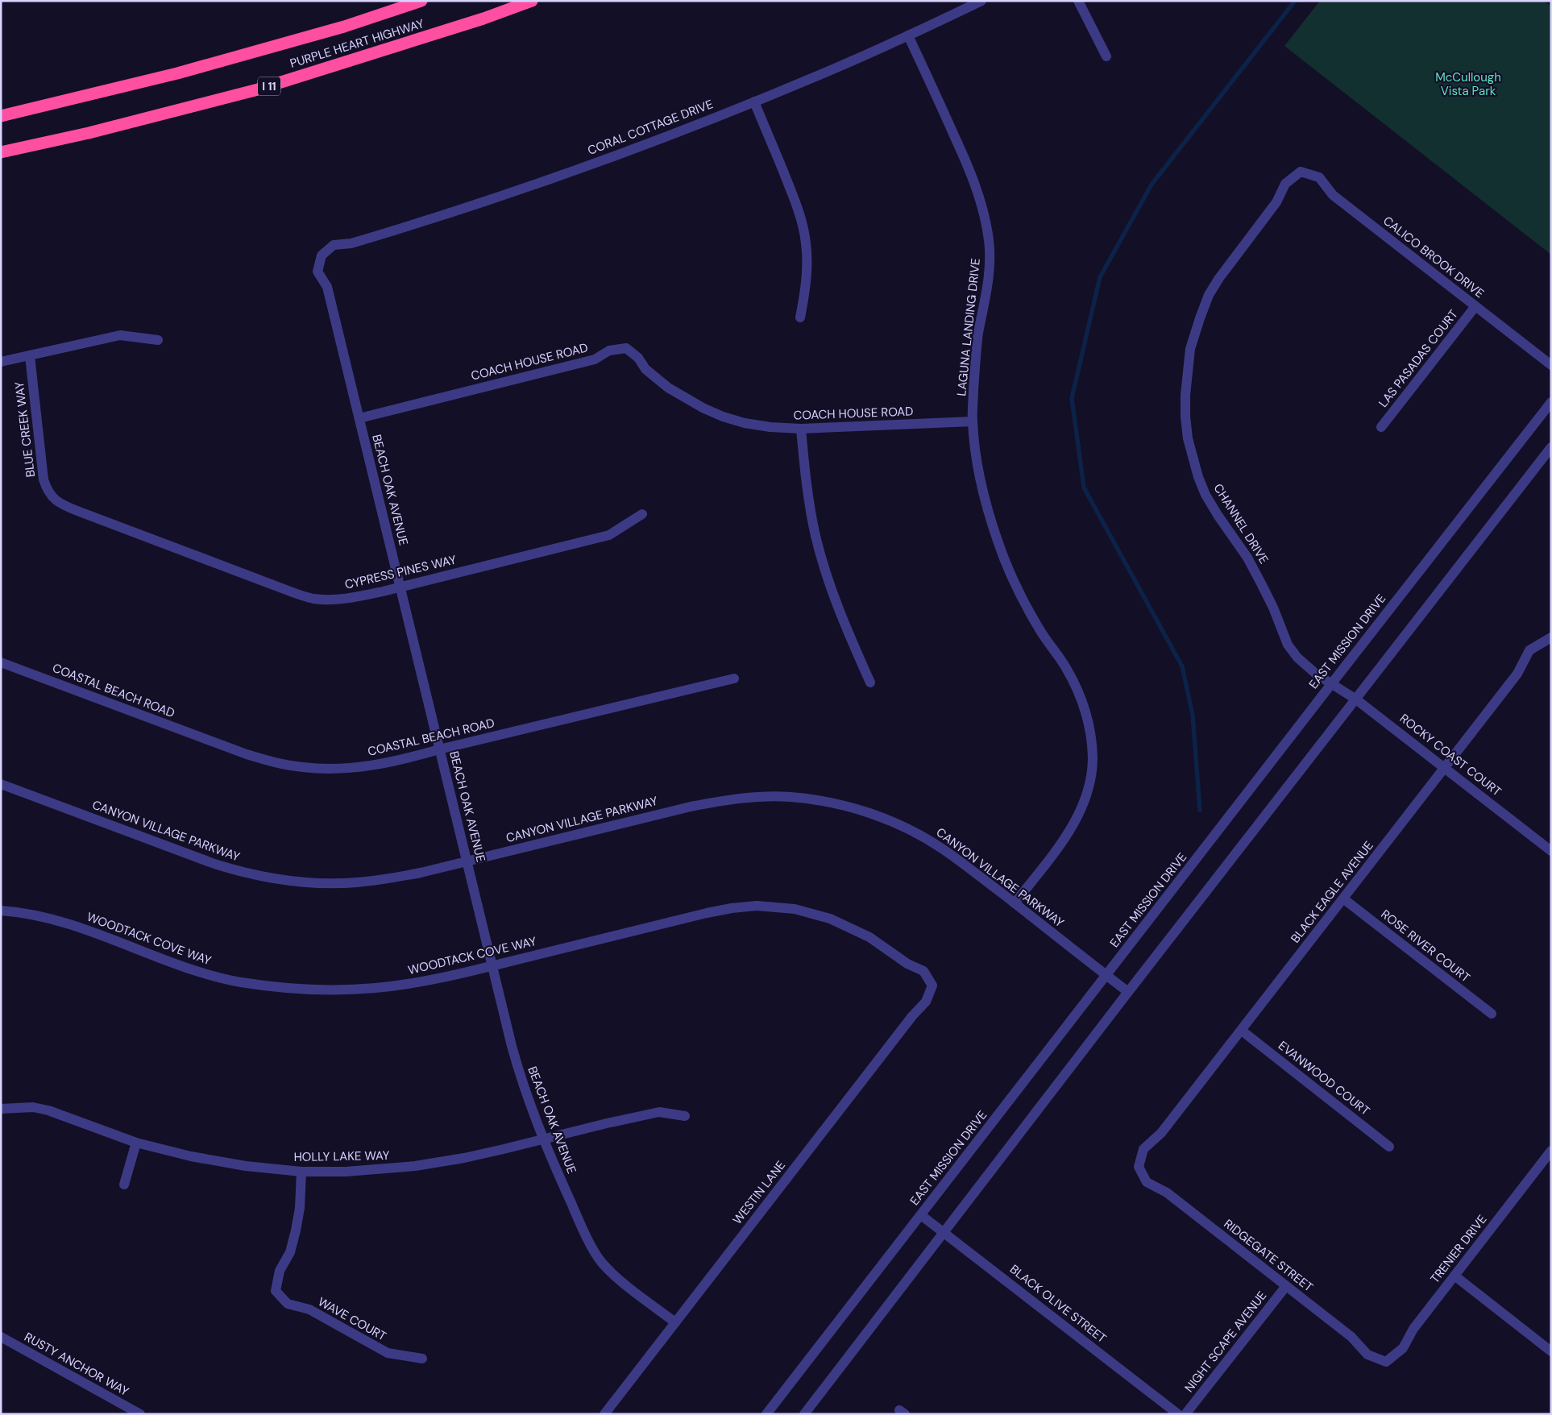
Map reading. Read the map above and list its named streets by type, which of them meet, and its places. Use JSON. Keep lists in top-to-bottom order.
{
  "streets": {
    "highway": ["PURPLE HEART HIGHWAY", "I 11"],
    "street": [
      "CORAL COTTAGE DRIVE",
      "CALICO BROOK DRIVE",
      "LAGUNA LANDING DRIVE",
      "LAS PASADAS COURT",
      "COACH HOUSE ROAD",
      "BLUE CREEK WAY",
      "BEACH OAK AVENUE",
      "CHANNEL DRIVE",
      "CYPRESS PINES WAY",
      "EAST MISSION DRIVE",
      "COASTAL BEACH ROAD",
      "ROCKY COAST COURT",
      "CANYON VILLAGE PARKWAY",
      "BLACK EAGLE AVENUE",
      "WOODTACK COVE WAY",
      "ROSE RIVER COURT",
      "EVANWOOD COURT",
      "HOLLY LAKE WAY",
      "WESTIN LANE",
      "TRENIER DRIVE",
      "RIDGEGATE STREET",
      "BLACK OLIVE STREET",
      "WAVE COURT",
      "NIGHT SCAPE AVENUE",
      "RUSTY ANCHOR WAY"
    ]
  },
  "crossings": [
    ["CORAL COTTAGE DRIVE", "LAGUNA LANDING DRIVE"],
    ["CORAL COTTAGE DRIVE", "BEACH OAK AVENUE"],
    ["CALICO BROOK DRIVE", "LAS PASADAS COURT"],
    ["CALICO BROOK DRIVE", "CHANNEL DRIVE"],
    ["LAGUNA LANDING DRIVE", "COACH HOUSE ROAD"],
    ["LAGUNA LANDING DRIVE", "CANYON VILLAGE PARKWAY"],
    ["COACH HOUSE ROAD", "BEACH OAK AVENUE"],
    ["BLUE CREEK WAY", "CYPRESS PINES WAY"],
    ["BEACH OAK AVENUE", "CYPRESS PINES WAY"],
    ["BEACH OAK AVENUE", "COASTAL BEACH ROAD"],
    ["BEACH OAK AVENUE", "CANYON VILLAGE PARKWAY"],
    ["BEACH OAK AVENUE", "WOODTACK COVE WAY"],
    ["BEACH OAK AVENUE", "HOLLY LAKE WAY"],
    ["BEACH OAK AVENUE", "WESTIN LANE"],
    ["CHANNEL DRIVE", "EAST MISSION DRIVE"],
    ["CHANNEL DRIVE", "ROCKY COAST COURT"],
    ["EAST MISSION DRIVE", "ROCKY COAST COURT"],
    ["EAST MISSION DRIVE", "CANYON VILLAGE PARKWAY"],
    ["EAST MISSION DRIVE", "BLACK OLIVE STREET"],
    ["ROCKY COAST COURT", "BLACK EAGLE AVENUE"],
    ["BLACK EAGLE AVENUE", "ROSE RIVER COURT"],
    ["BLACK EAGLE AVENUE", "EVANWOOD COURT"],
    ["BLACK EAGLE AVENUE", "RIDGEGATE STREET"],
    ["WOODTACK COVE WAY", "WESTIN LANE"],
    ["HOLLY LAKE WAY", "WAVE COURT"],
    ["TRENIER DRIVE", "RIDGEGATE STREET"],
    ["RIDGEGATE STREET", "NIGHT SCAPE AVENUE"]
  ],
  "parks": ["McCullough Vista Park"]
}
